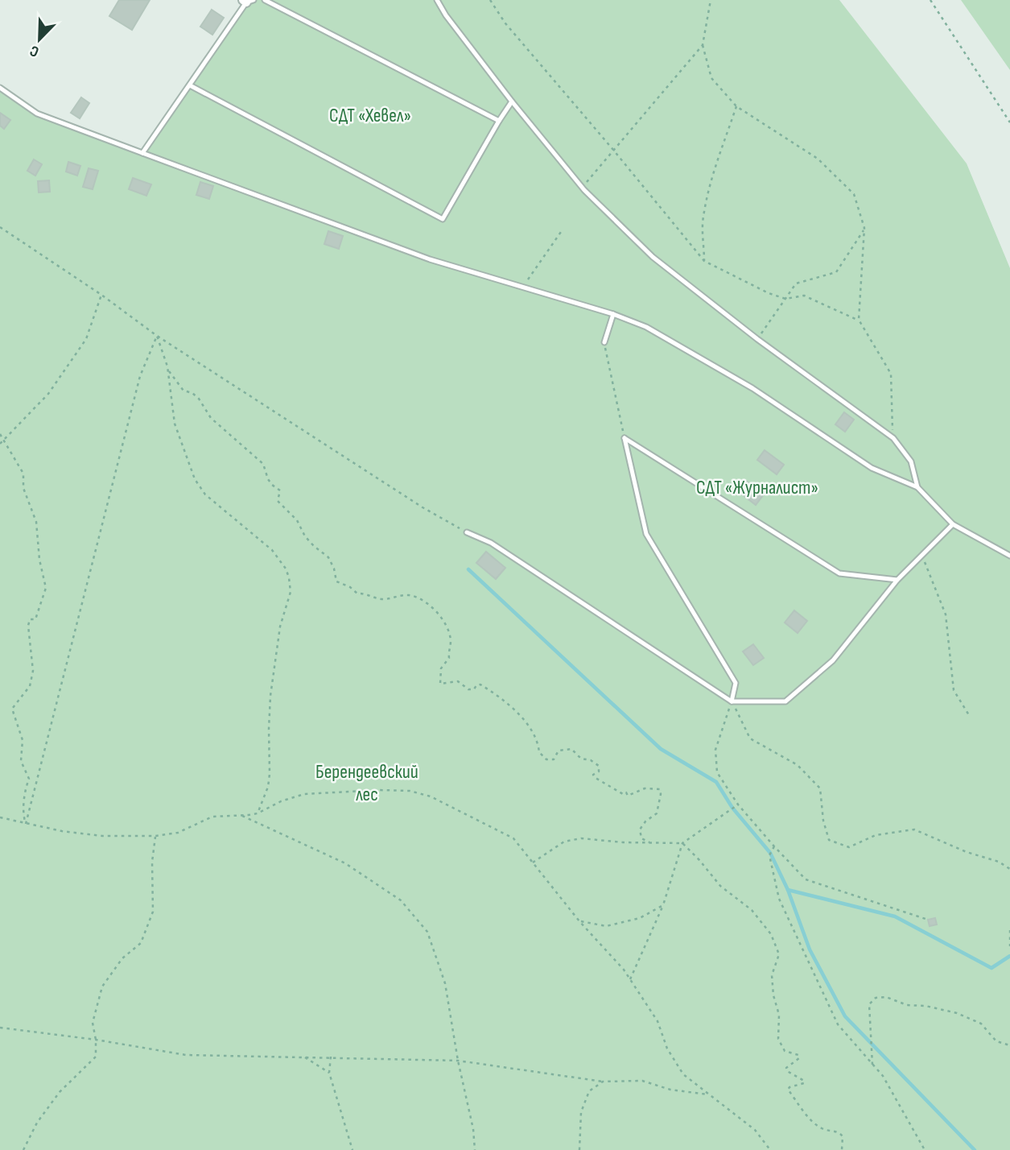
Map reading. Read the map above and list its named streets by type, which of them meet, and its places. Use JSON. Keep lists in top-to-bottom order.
{
  "parks": ["СДТ «Хевел»", "СДТ «Журналист»", "Берендеевский лес"],
  "north": "bottom left"
}
